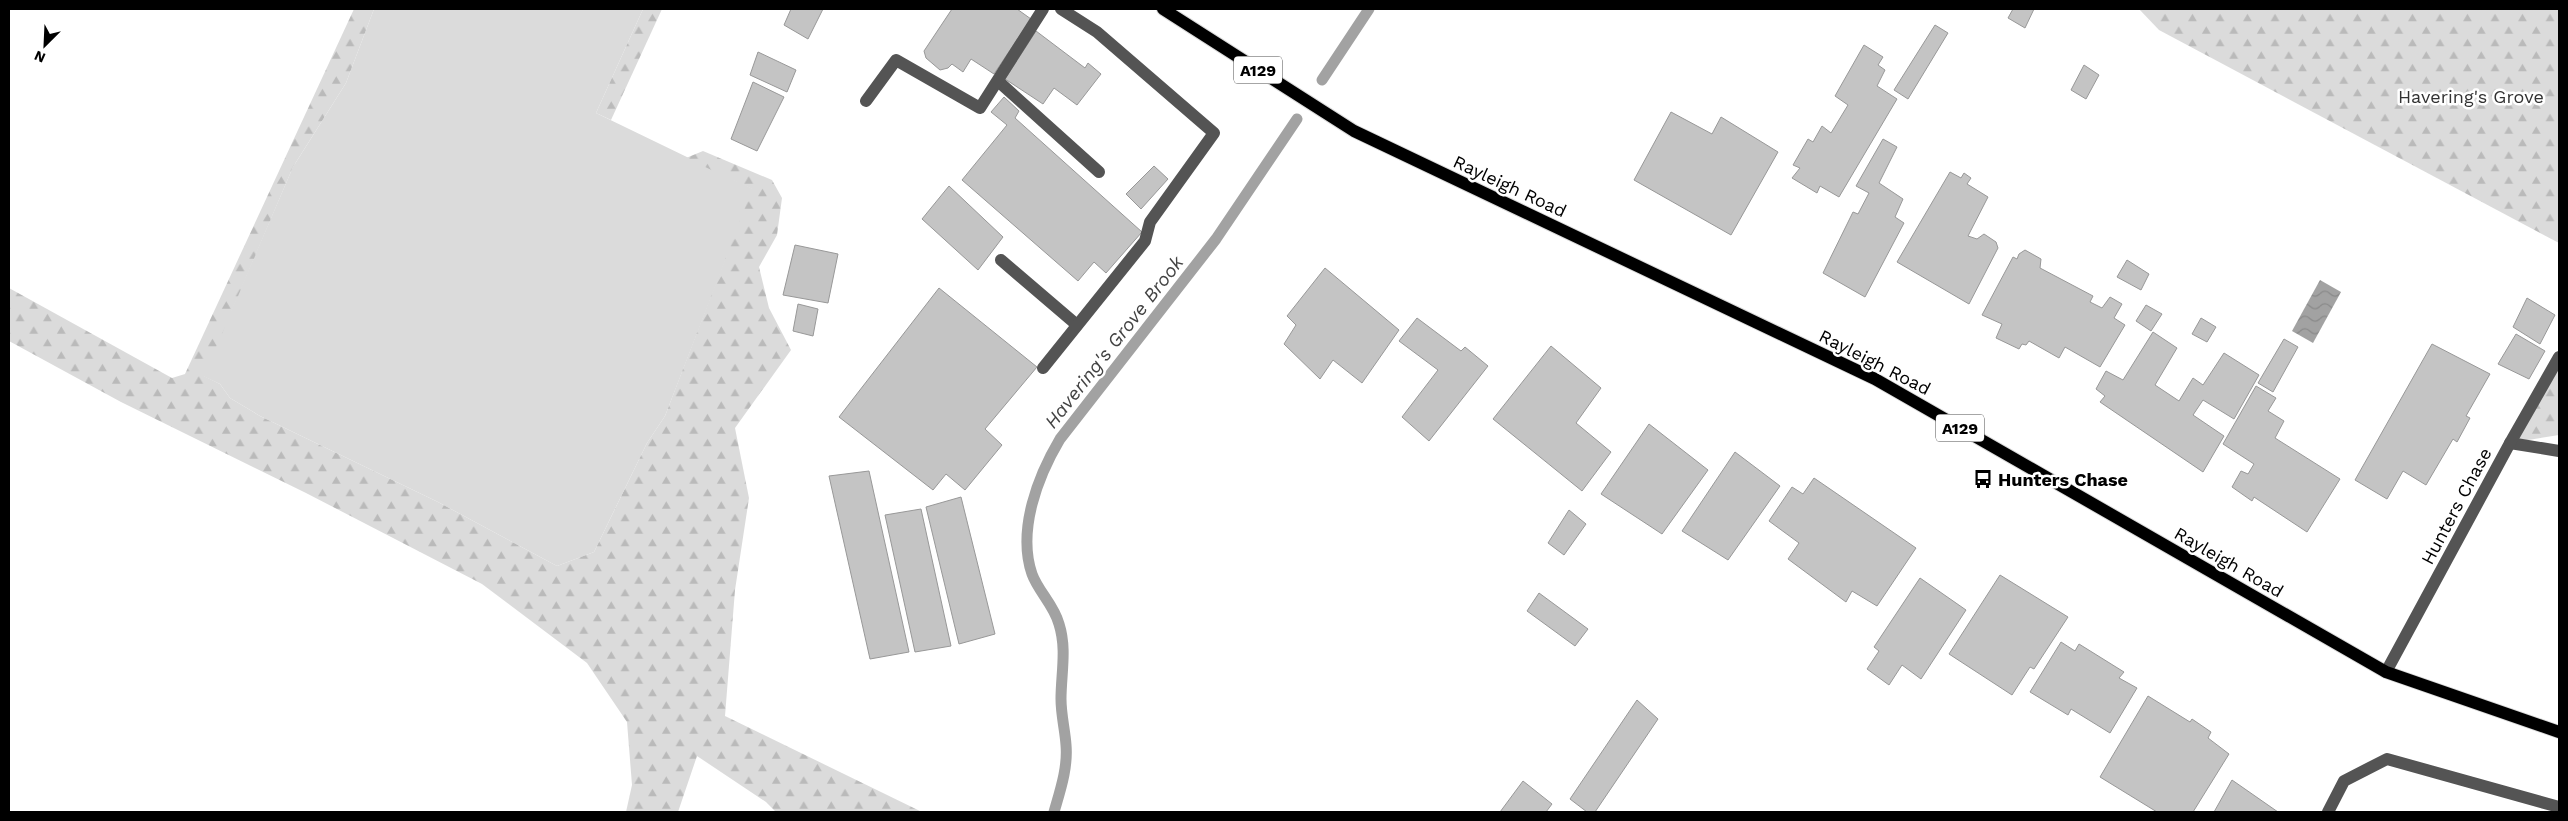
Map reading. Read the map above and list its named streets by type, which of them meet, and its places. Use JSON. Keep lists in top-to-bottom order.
{
  "streets": {
    "main road": ["A129", "Rayleigh Road"],
    "street": ["Hunters Chase"]
  },
  "crossings": [
    ["Rayleigh Road", "Hunters Chase"]
  ],
  "water": ["Havering's Grove Brook"],
  "parks": ["Havering's Grove"],
  "places": {
    "bus stop": ["Hunters Chase"]
  },
  "north": "bottom left"
}
